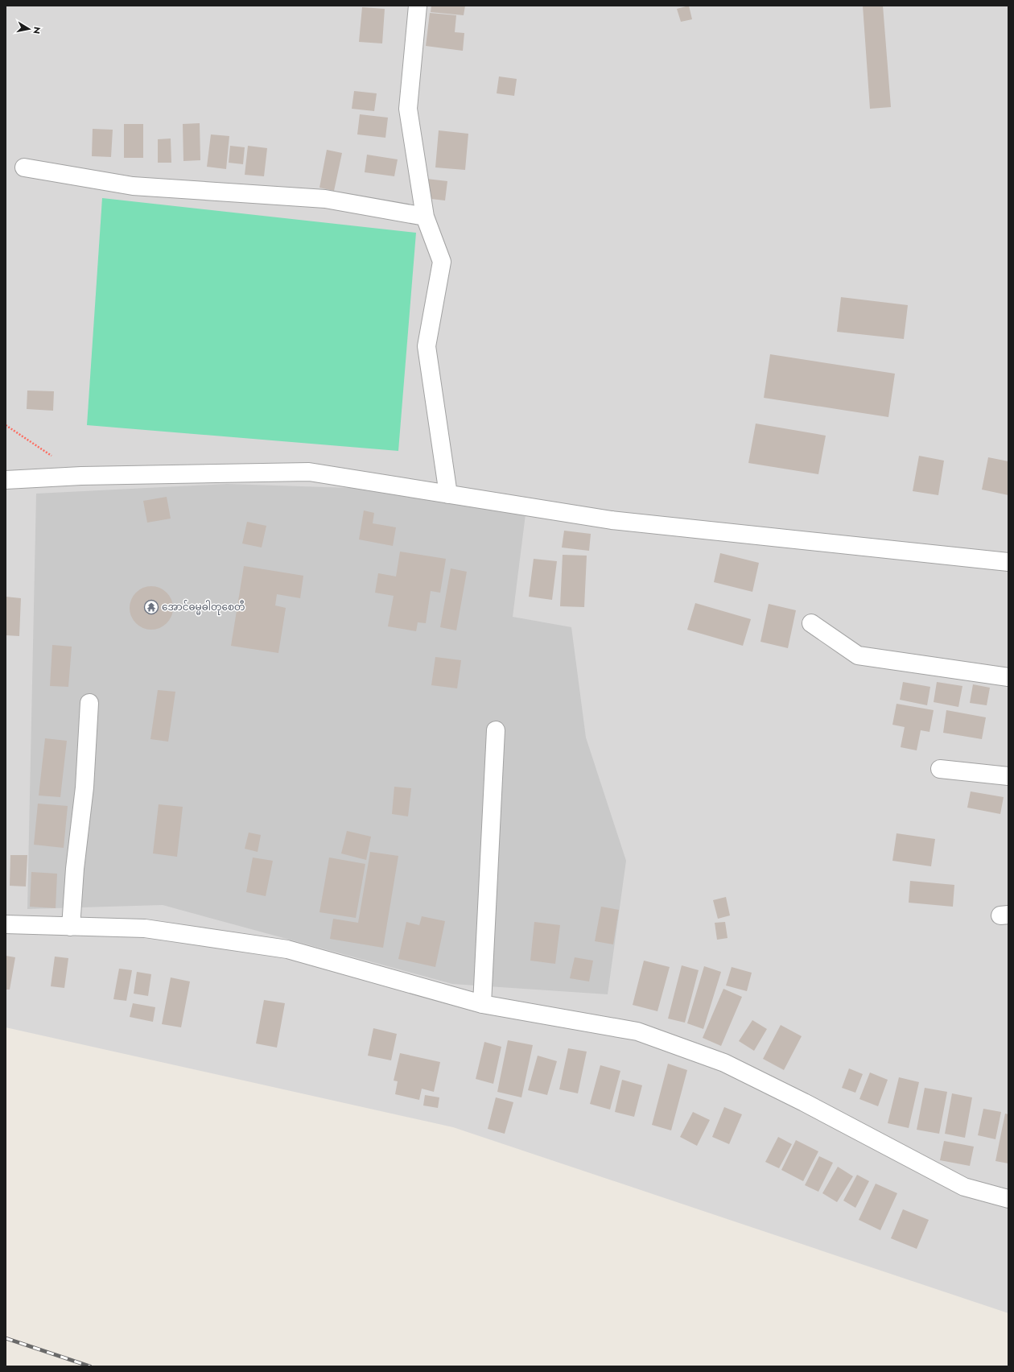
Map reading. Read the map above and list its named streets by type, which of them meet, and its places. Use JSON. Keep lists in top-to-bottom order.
{
  "places": {
    "temple": ["အောင်ဓမ္မဓါတုစေတီ"]
  },
  "north": "right"
}
